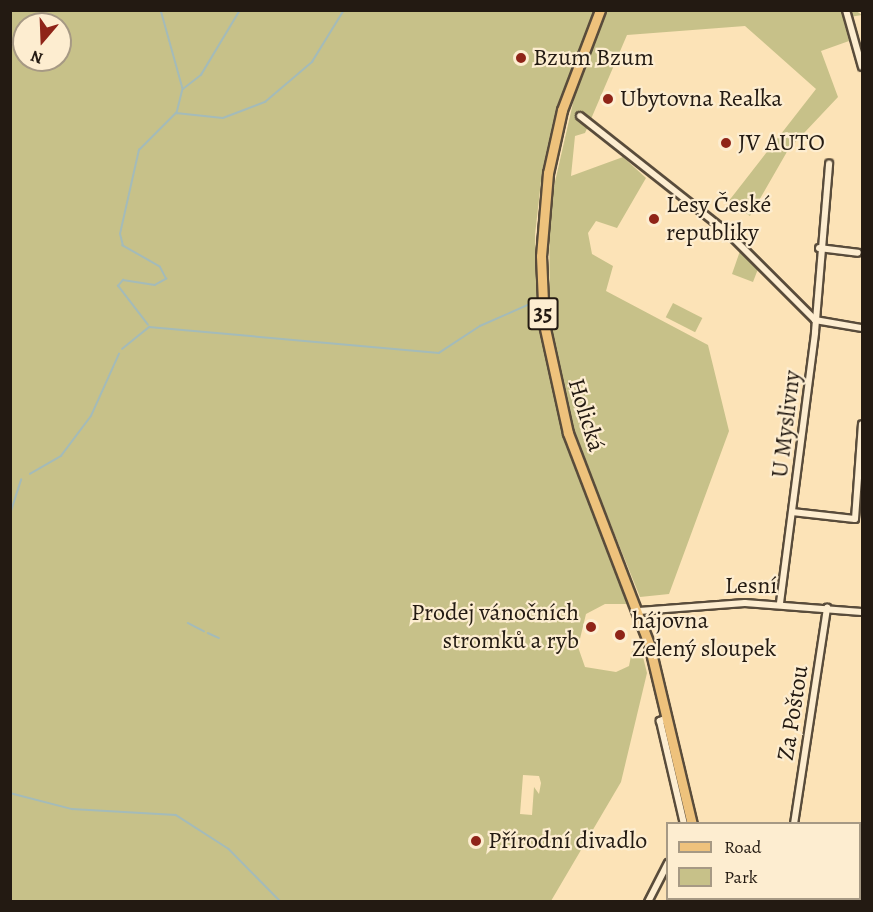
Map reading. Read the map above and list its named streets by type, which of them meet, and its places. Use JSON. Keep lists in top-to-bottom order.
{
  "streets": {
    "main road": ["35", "Holická"],
    "street": ["U Myslivny", "Lesní", "Za Poštou"]
  },
  "crossings": [
    ["Holická", "Lesní"],
    ["U Myslivny", "Lesní"],
    ["Lesní", "Za Poštou"]
  ],
  "places": [
    "Bzum Bzum",
    "Ubytovna Realka",
    "JV AUTO",
    "Lesy České republiky",
    "Prodej vánočních stromků a ryb",
    "hájovna Zelený sloupek",
    "Přírodní divadlo"
  ],
  "legend": ["Road", "Park"],
  "north": "bottom"
}
